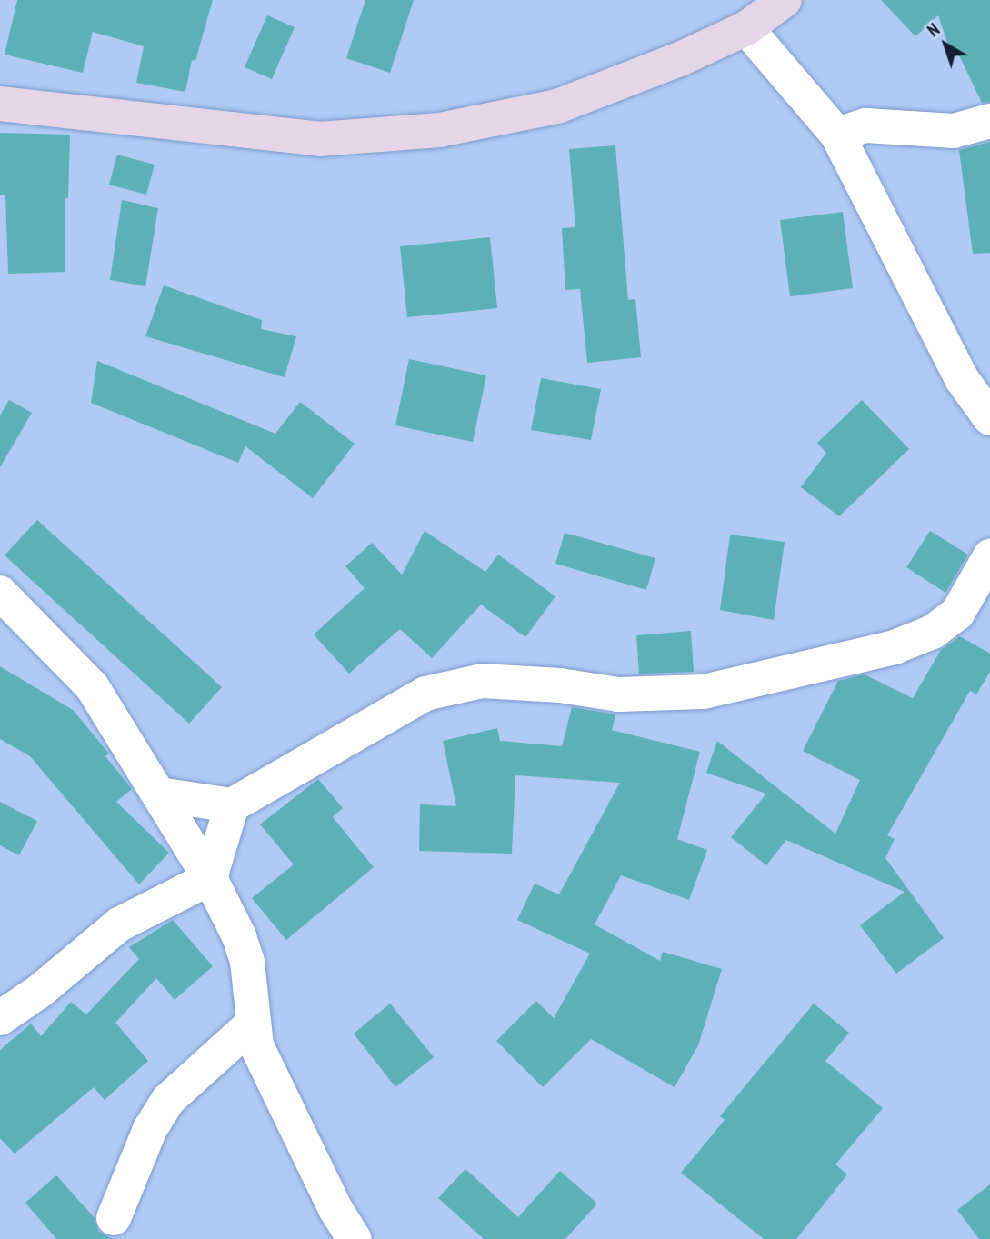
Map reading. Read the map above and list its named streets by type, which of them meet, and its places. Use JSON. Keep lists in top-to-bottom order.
{
  "north": "top left"
}
